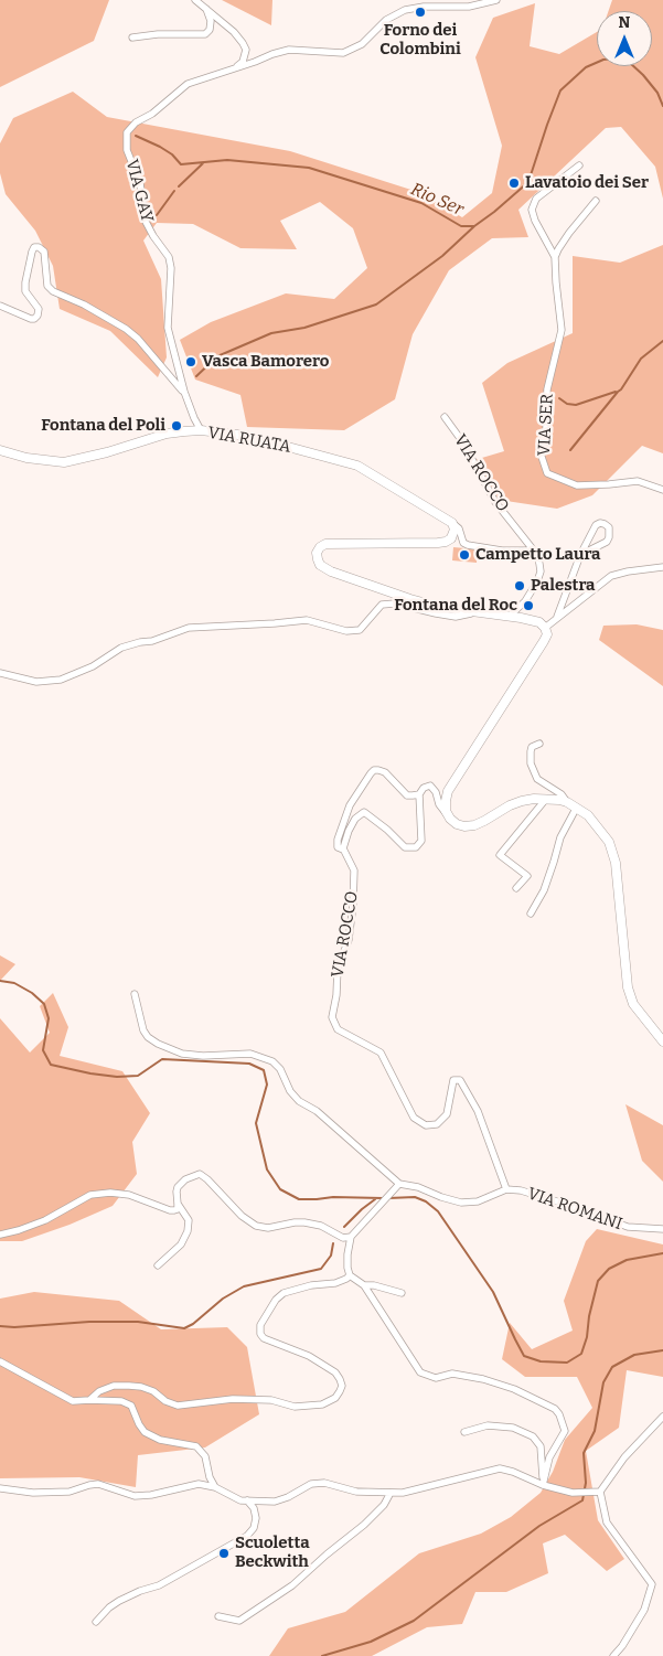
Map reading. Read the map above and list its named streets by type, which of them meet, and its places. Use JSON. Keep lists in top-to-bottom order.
{
  "streets": {
    "street": [
      "VIA GAY",
      "VIA SER",
      "VIA RUATA",
      "VIA ROCCO",
      "VIA ROMANI"
    ]
  },
  "crossings": [
    ["VIA GAY", "VIA RUATA"],
    ["VIA ROCCO", "VIA ROMANI"]
  ],
  "water": ["Rio Ser"],
  "places": [
    "Forno dei Colombini",
    "Lavatoio dei Ser",
    "Vasca Bamorero",
    "Fontana del Poli",
    "Campetto Laura",
    "Palestra",
    "Fontana del Roc",
    "Scuoletta Beckwith"
  ],
  "north": "top"
}
